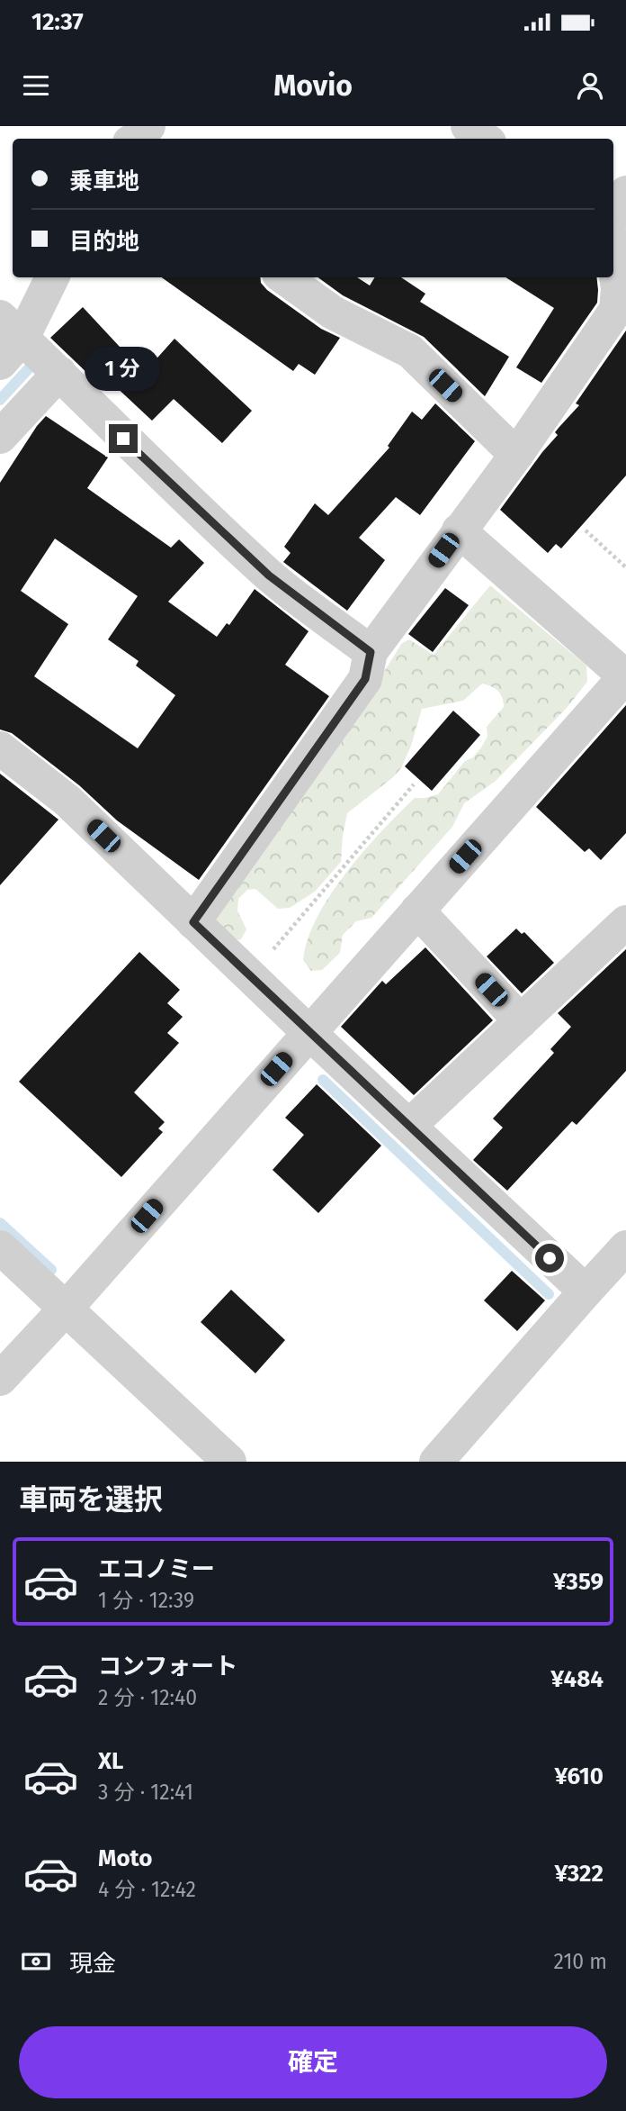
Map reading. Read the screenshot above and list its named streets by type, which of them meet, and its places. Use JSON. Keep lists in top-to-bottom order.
{
  "page": {
    "status": "12:37",
    "header": "Movio",
    "banner": ["乗車地", "目的地"],
    "bubble": "1 分",
    "heading": "車両を選択",
    "list": [
      {
        "name": "エコノミー",
        "note": "1 分 · 12:39",
        "value": "¥359"
      },
      {
        "name": "コンフォート",
        "note": "2 分 · 12:40",
        "value": "¥484"
      },
      {
        "name": "XL",
        "note": "3 分 · 12:41",
        "value": "¥610"
      },
      {
        "name": "Moto",
        "note": "4 分 · 12:42",
        "value": "¥322"
      }
    ],
    "pay": ["現金", "210 m"],
    "buttons": "確定"
  }
}
